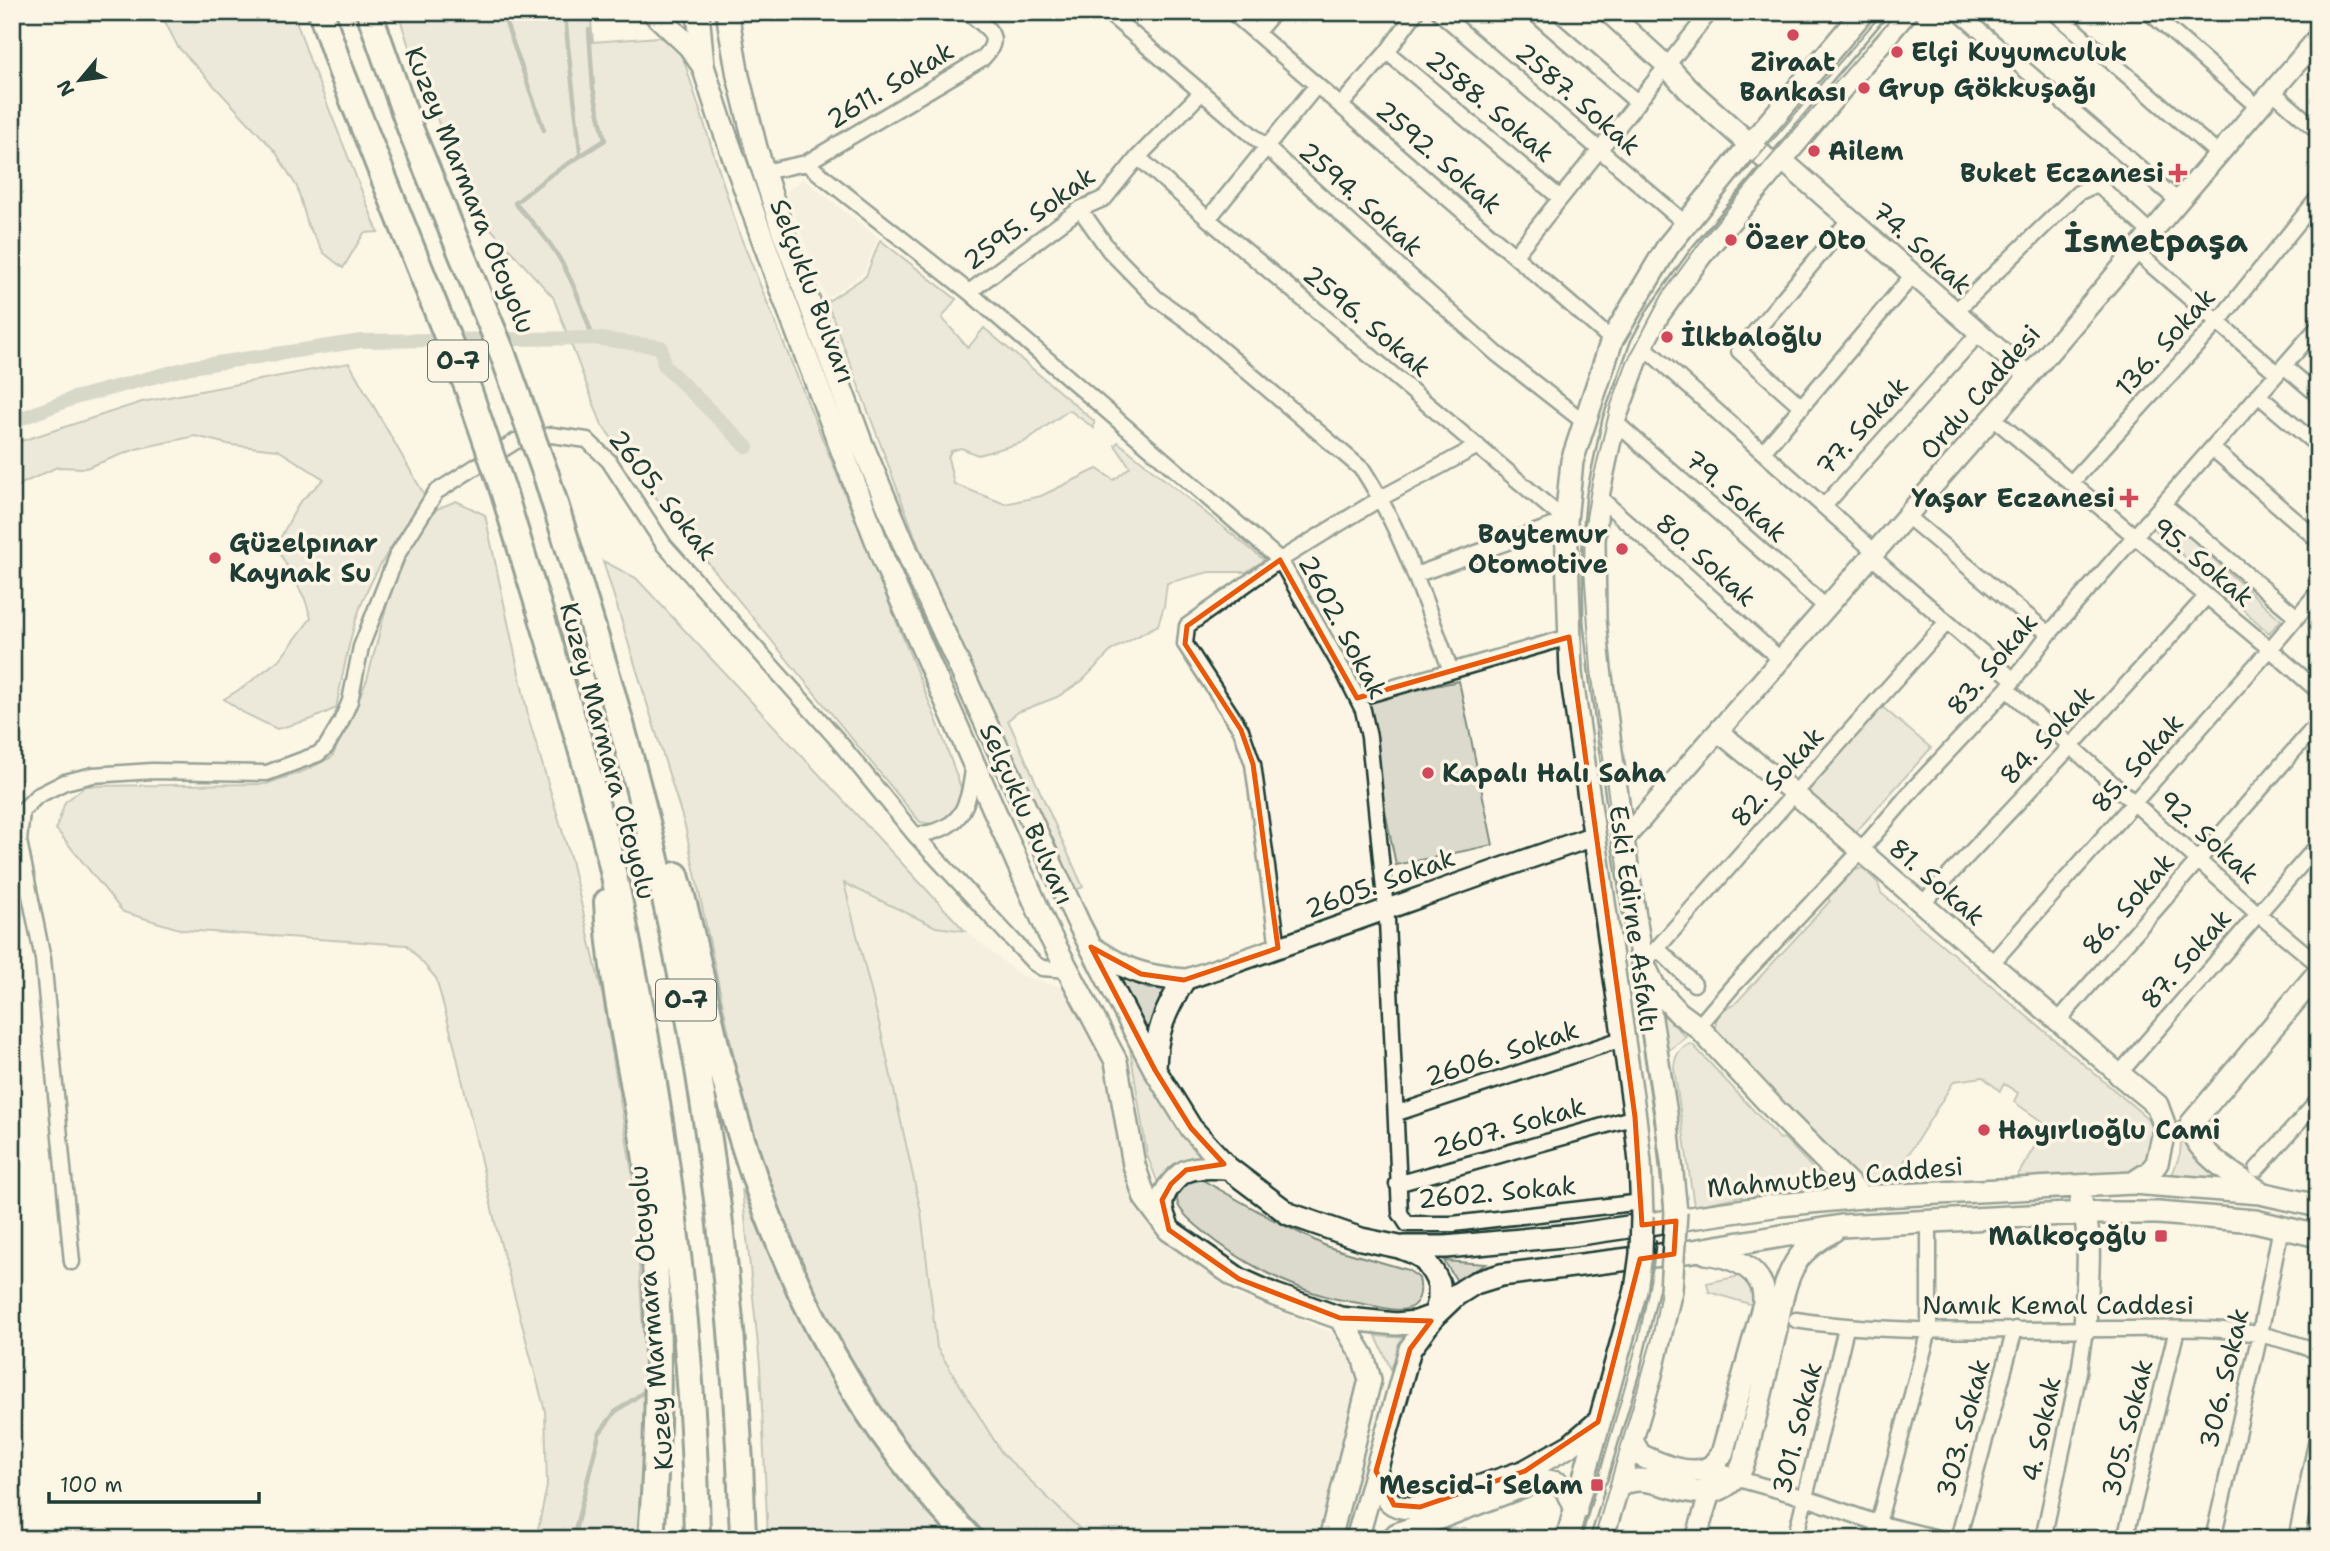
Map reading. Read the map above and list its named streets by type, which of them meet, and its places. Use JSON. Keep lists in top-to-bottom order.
{
  "streets": {
    "highway": ["Kuzey Marmara Otoyolu", "O-7"],
    "main road": [
      "74. Sokak",
      "Selçuklu Bulvarı",
      "Ordu Caddesi",
      "2605. Sokak",
      "81. Sokak",
      "Eski Edirne Asfaltı",
      "Mahmutbey Caddesi"
    ],
    "street": [
      "2611. Sokak",
      "2587. Sokak",
      "2588. Sokak",
      "2592. Sokak",
      "2594. Sokak",
      "2595. Sokak",
      "2596. Sokak",
      "136. Sokak",
      "77. Sokak",
      "79. Sokak",
      "80. Sokak",
      "95. Sokak",
      "2602. Sokak",
      "83. Sokak",
      "84. Sokak",
      "85. Sokak",
      "82. Sokak",
      "92. Sokak",
      "86. Sokak",
      "87. Sokak",
      "2606. Sokak",
      "2607. Sokak",
      "Namık Kemal Caddesi",
      "306. Sokak",
      "301. Sokak",
      "303. Sokak",
      "305. Sokak",
      "4. Sokak"
    ]
  },
  "crossings": [
    ["2611. Sokak", "2595. Sokak"],
    ["2611. Sokak", "Selçuklu Bulvarı"],
    ["2587. Sokak", "Eski Edirne Asfaltı"],
    ["2592. Sokak", "Eski Edirne Asfaltı"],
    ["2594. Sokak", "2595. Sokak"],
    ["2594. Sokak", "Eski Edirne Asfaltı"],
    ["2595. Sokak", "2596. Sokak"],
    ["2595. Sokak", "2602. Sokak"],
    ["74. Sokak", "Ordu Caddesi"],
    ["74. Sokak", "77. Sokak"],
    ["74. Sokak", "Eski Edirne Asfaltı"],
    ["Selçuklu Bulvarı", "2605. Sokak"],
    ["Selçuklu Bulvarı", "Mahmutbey Caddesi"],
    ["2596. Sokak", "Eski Edirne Asfaltı"],
    ["136. Sokak", "95. Sokak"],
    ["Ordu Caddesi", "79. Sokak"],
    ["Ordu Caddesi", "80. Sokak"],
    ["Ordu Caddesi", "95. Sokak"],
    ["Ordu Caddesi", "92. Sokak"],
    ["Ordu Caddesi", "81. Sokak"],
    ["Ordu Caddesi", "Eski Edirne Asfaltı"],
    ["77. Sokak", "92. Sokak"],
    ["2605. Sokak", "2602. Sokak"],
    ["2605. Sokak", "Eski Edirne Asfaltı"],
    ["79. Sokak", "Eski Edirne Asfaltı"],
    ["80. Sokak", "Eski Edirne Asfaltı"],
    ["95. Sokak", "83. Sokak"],
    ["95. Sokak", "84. Sokak"],
    ["95. Sokak", "85. Sokak"],
    ["2602. Sokak", "Eski Edirne Asfaltı"],
    ["2602. Sokak", "2606. Sokak"],
    ["2602. Sokak", "2607. Sokak"],
    ["83. Sokak", "92. Sokak"],
    ["83. Sokak", "81. Sokak"],
    ["84. Sokak", "92. Sokak"],
    ["84. Sokak", "81. Sokak"],
    ["85. Sokak", "92. Sokak"],
    ["85. Sokak", "81. Sokak"],
    ["82. Sokak", "92. Sokak"],
    ["82. Sokak", "81. Sokak"],
    ["82. Sokak", "Eski Edirne Asfaltı"],
    ["92. Sokak", "86. Sokak"],
    ["92. Sokak", "Eski Edirne Asfaltı"],
    ["92. Sokak", "87. Sokak"],
    ["81. Sokak", "86. Sokak"],
    ["81. Sokak", "87. Sokak"],
    ["Eski Edirne Asfaltı", "2606. Sokak"],
    ["Eski Edirne Asfaltı", "2607. Sokak"],
    ["Mahmutbey Caddesi", "306. Sokak"],
    ["Namık Kemal Caddesi", "306. Sokak"],
    ["Namık Kemal Caddesi", "301. Sokak"],
    ["Namık Kemal Caddesi", "303. Sokak"],
    ["Namık Kemal Caddesi", "305. Sokak"],
    ["Namık Kemal Caddesi", "4. Sokak"]
  ],
  "districts": ["İsmetpaşa"],
  "places": {
    "other": [
      "Ziraat Bankası",
      "Elçi Kuyumculuk",
      "Grup Gökkuşağı",
      "Ailem",
      "Özer Oto",
      "İlkbaloğlu",
      "Baytemur Otomotive",
      "Güzelpınar Kaynak Su",
      "Kapalı Halı Saha",
      "Hayırlıoğlu Cami"
    ],
    "health": ["Buket Eczanesi", "Yaşar Eczanesi"],
    "transit": ["Malkoçoğlu", "Mescid-i Selam"]
  },
  "scale_bar": "100 m",
  "north": "bottom left"
}
